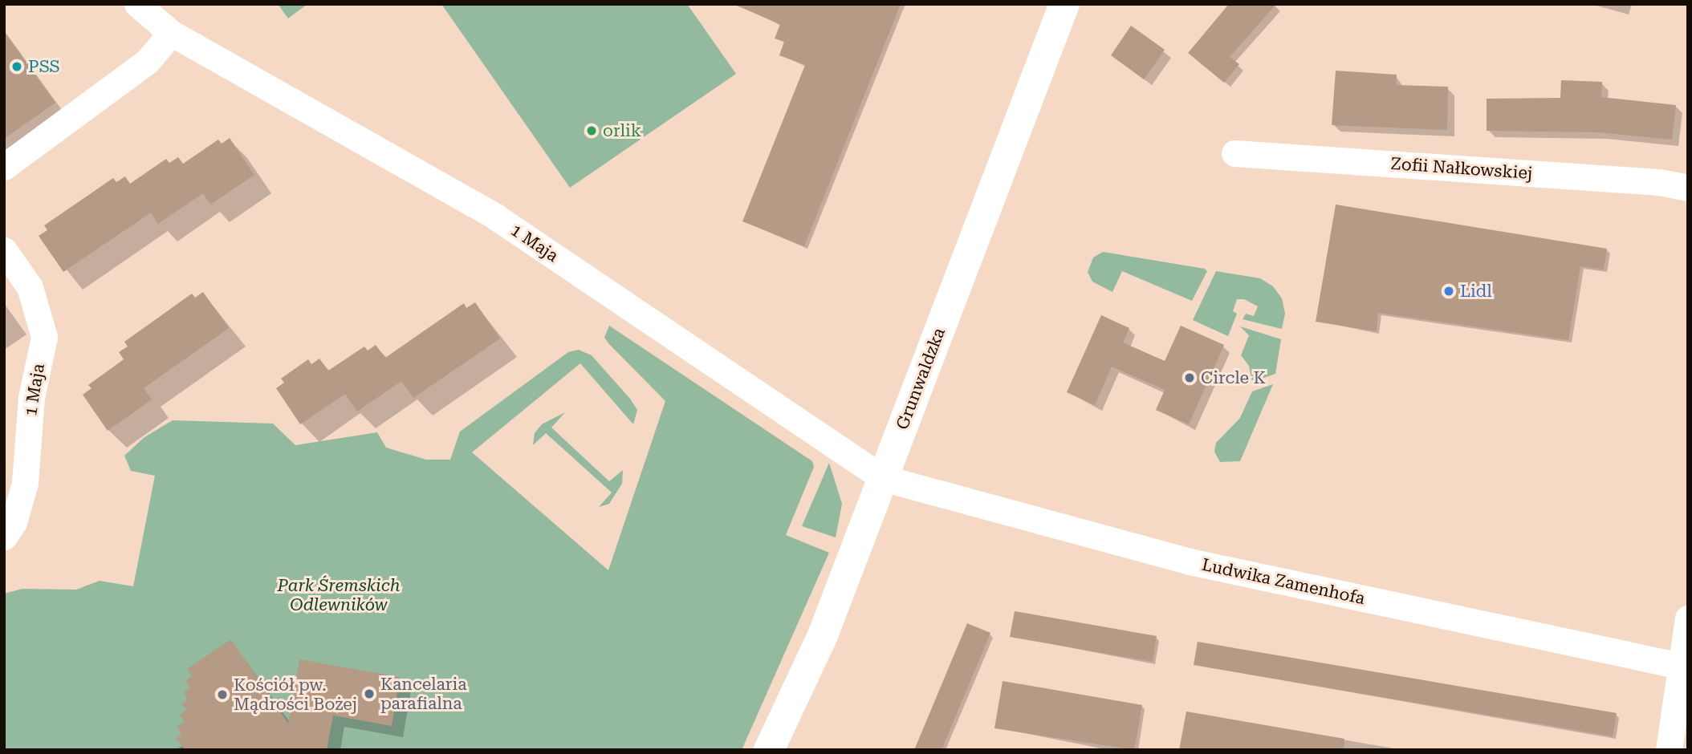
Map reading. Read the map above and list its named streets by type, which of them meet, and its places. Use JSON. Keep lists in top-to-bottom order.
{
  "streets": {
    "main road": ["Grunwaldzka"],
    "street": ["Zofii Nałkowskiej", "1 Maja", "Ludwika Zamenhofa"]
  },
  "crossings": [
    ["1 Maja", "Grunwaldzka"],
    ["1 Maja", "Ludwika Zamenhofa"],
    ["Grunwaldzka", "Ludwika Zamenhofa"]
  ],
  "parks": ["Park Śremskich Odlewników"],
  "places": [
    "PSS",
    "orlik",
    "Lidl",
    "Circle K",
    "Kancelaria parafialna",
    "Kościół pw. Mądrości Bożej"
  ]
}
